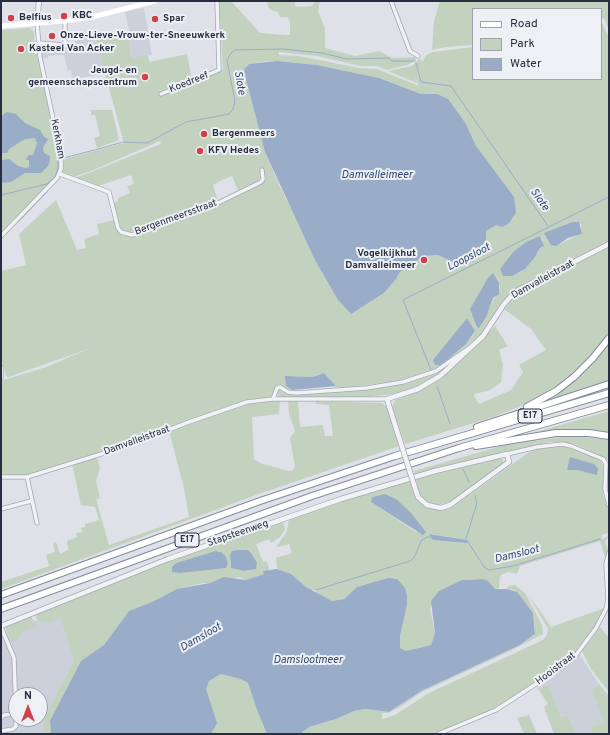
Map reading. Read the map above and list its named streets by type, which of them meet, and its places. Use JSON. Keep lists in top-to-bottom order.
{
  "streets": {
    "highway": ["E17"],
    "street": [
      "Koedreef",
      "Kerkham",
      "Bergenmeersstraat",
      "Damvalleistraat",
      "Stapsteenweg",
      "Hooistraat"
    ]
  },
  "crossings": [
    ["Kerkham", "Bergenmeersstraat"]
  ],
  "water": [
    "Slote",
    "Damvalleimeer",
    "Loopsloot",
    "Damsloot",
    "Damslootmeer"
  ],
  "places": [
    "KBC",
    "Belfius",
    "Spar",
    "Onze-Lieve-Vrouw-ter-Sneeuwkerk",
    "Kasteel Van Acker",
    "Jeugd- en gemeenschapscentrum",
    "Bergenmeers",
    "KFV Hedes",
    "Vogelkijkhut Damvalleimeer"
  ],
  "legend": ["Road", "Park", "Water"],
  "north": "top"
}
